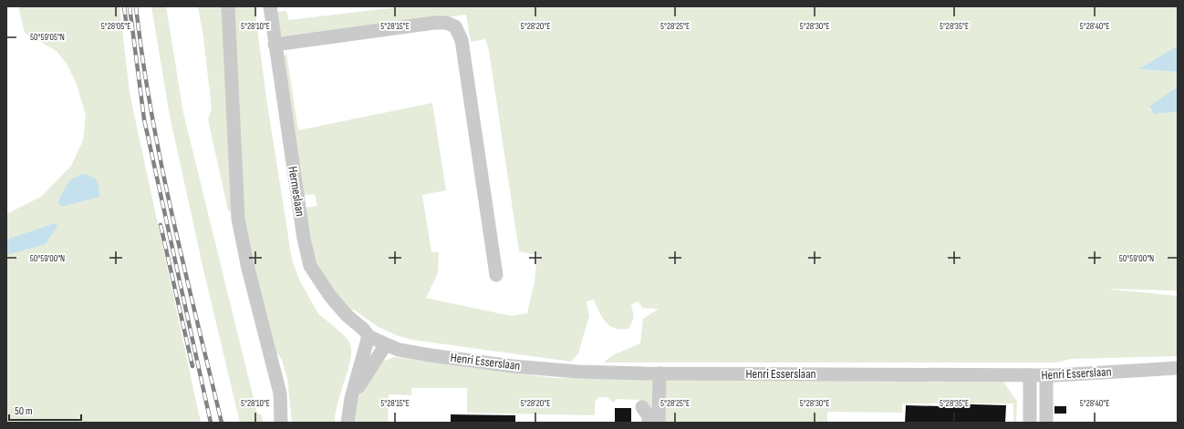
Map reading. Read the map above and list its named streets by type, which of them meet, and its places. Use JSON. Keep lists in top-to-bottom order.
{
  "streets": {
    "street": ["Hermeslaan", "Henri Esserslaan"]
  },
  "scale_bar": "50 m",
  "coordinates": [
    "5°28'05\"E",
    "5°28'10\"E",
    "5°28'15\"E",
    "5°28'20\"E",
    "5°28'25\"E",
    "5°28'30\"E",
    "5°28'35\"E",
    "5°28'40\"E",
    "50°59'05\"N",
    "50°59'00\"N"
  ]
}
